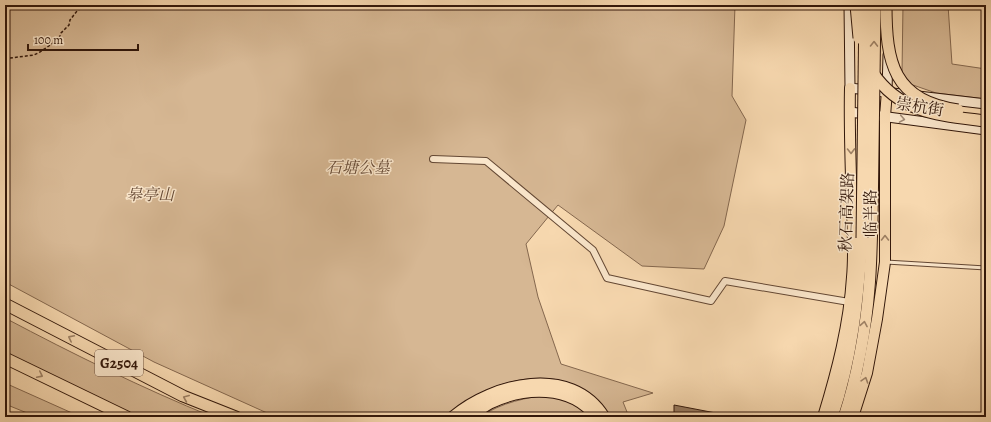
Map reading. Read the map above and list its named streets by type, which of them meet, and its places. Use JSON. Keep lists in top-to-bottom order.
{
  "streets": {
    "highway": ["秋石高架路", "G2504"],
    "main road": ["崇杭街", "临半路"]
  },
  "crossings": [
    ["崇杭街", "秋石高架路"],
    ["崇杭街", "临半路"]
  ],
  "parks": ["石塘公墓", "皋亭山"],
  "scale_bar": "100 m"
}
